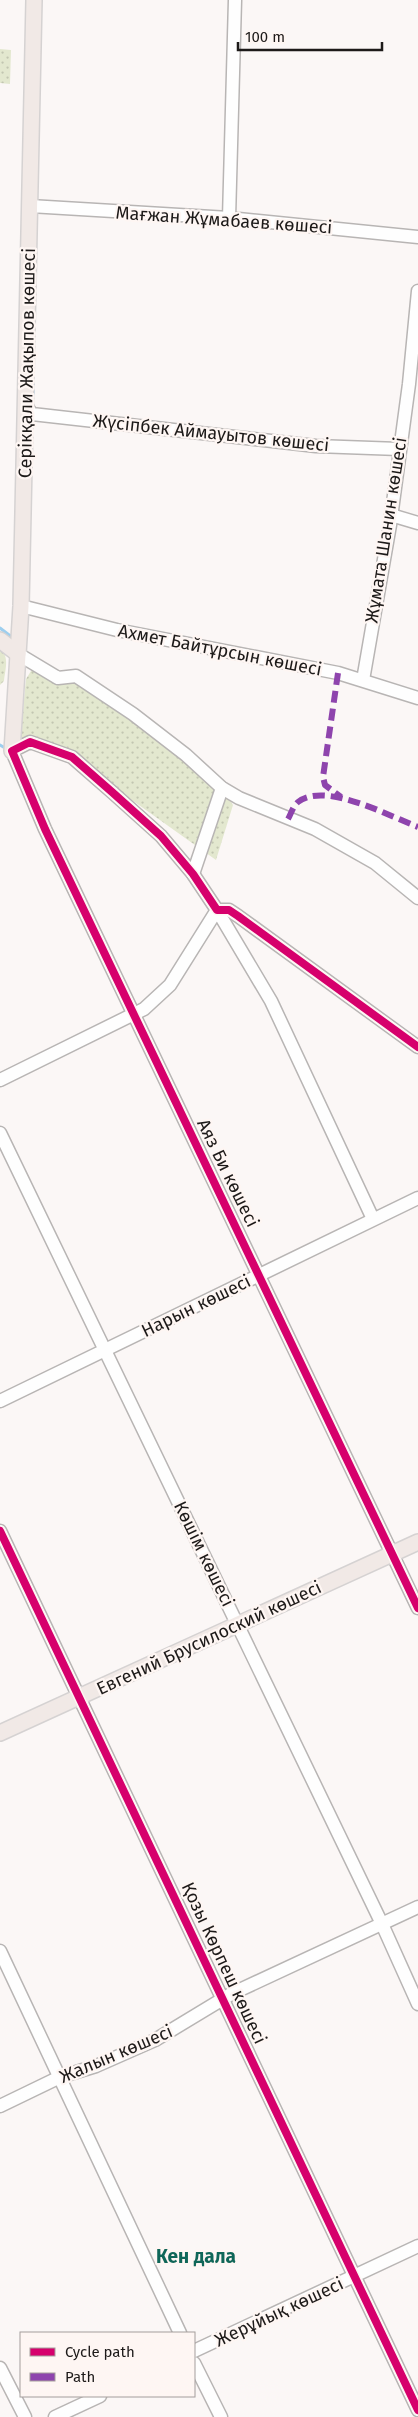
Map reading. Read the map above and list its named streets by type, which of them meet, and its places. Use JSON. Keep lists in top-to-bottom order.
{
  "streets": {
    "main road": ["Серікқали Жақыпов көшесі", "Евгений Брусилоский көшесі"],
    "street": [
      "Мағжан Жұмабаев көшесі",
      "Жүсіпбек Аймауытов көшесі",
      "Жұмата Шанин көшесі",
      "Ахмет Байтұрсын көшесі",
      "Аяз Би көшесі",
      "Нарын көшесі",
      "Көшім көшесі",
      "Қозы Көрпеш көшесі",
      "Жалын көшесі",
      "Жерұйық көшесі"
    ]
  },
  "crossings": [
    ["Мағжан Жұмабаев көшесі", "Серікқали Жақыпов көшесі"],
    ["Серікқали Жақыпов көшесі", "Жүсіпбек Аймауытов көшесі"],
    ["Серікқали Жақыпов көшесі", "Ахмет Байтұрсын көшесі"],
    ["Серікқали Жақыпов көшесі", "Аяз Би көшесі"],
    ["Жүсіпбек Аймауытов көшесі", "Жұмата Шанин көшесі"],
    ["Жұмата Шанин көшесі", "Ахмет Байтұрсын көшесі"],
    ["Аяз Би көшесі", "Нарын көшесі"],
    ["Аяз Би көшесі", "Евгений Брусилоский көшесі"],
    ["Нарын көшесі", "Көшім көшесі"],
    ["Көшім көшесі", "Евгений Брусилоский көшесі"],
    ["Көшім көшесі", "Жалын көшесі"],
    ["Евгений Брусилоский көшесі", "Қозы Көрпеш көшесі"],
    ["Қозы Көрпеш көшесі", "Жалын көшесі"],
    ["Қозы Көрпеш көшесі", "Жерұйық көшесі"]
  ],
  "districts": ["Кен дала"],
  "legend": ["Cycle path", "Path"],
  "scale_bar": "100 m"
}
